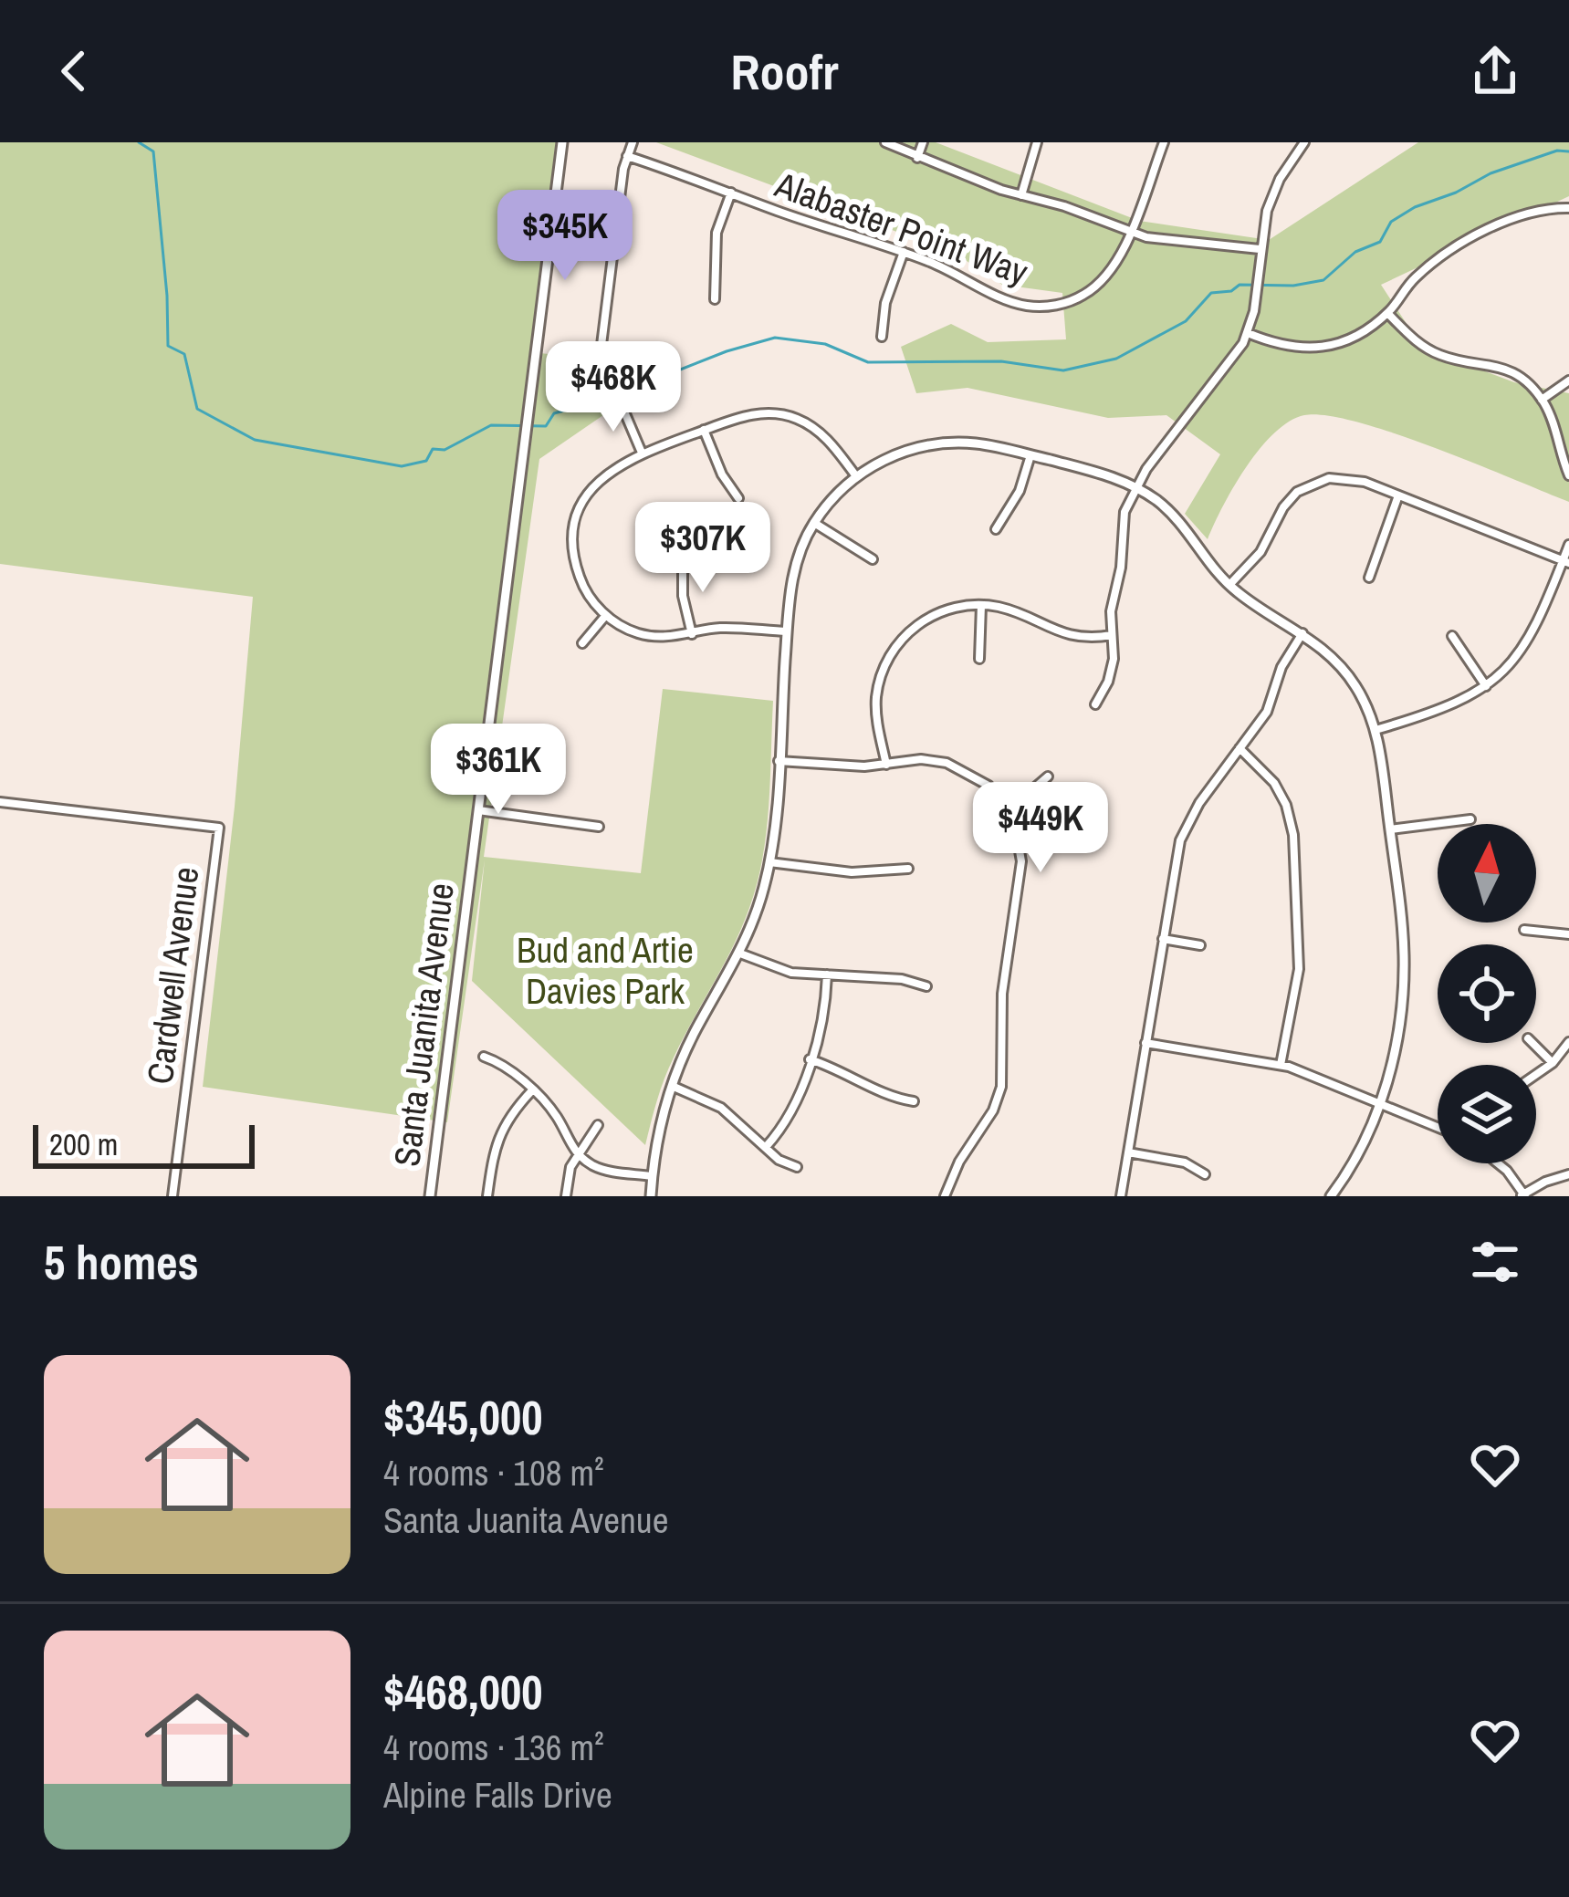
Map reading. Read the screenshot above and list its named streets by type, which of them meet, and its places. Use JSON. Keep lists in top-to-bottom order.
{
  "streets": {
    "street": ["Alabaster Point Way", "Cardwell Avenue", "Santa Juanita Avenue"]
  },
  "parks": ["Bud and Artie Davies Park"],
  "scale_bar": "200 m",
  "north": "top",
  "page": {
    "header": "Roofr",
    "price": [
      "$345K",
      "$468K",
      "$307K",
      "$361K",
      "$449K"
    ],
    "scale": "200 m",
    "heading": "5 homes",
    "list": [
      {
        "name": "$345,000",
        "note": "4 rooms · 108 m² · Santa Juanita Avenue"
      },
      {
        "name": "$468,000",
        "note": "4 rooms · 136 m² · Alpine Falls Drive"
      }
    ]
  }
}
